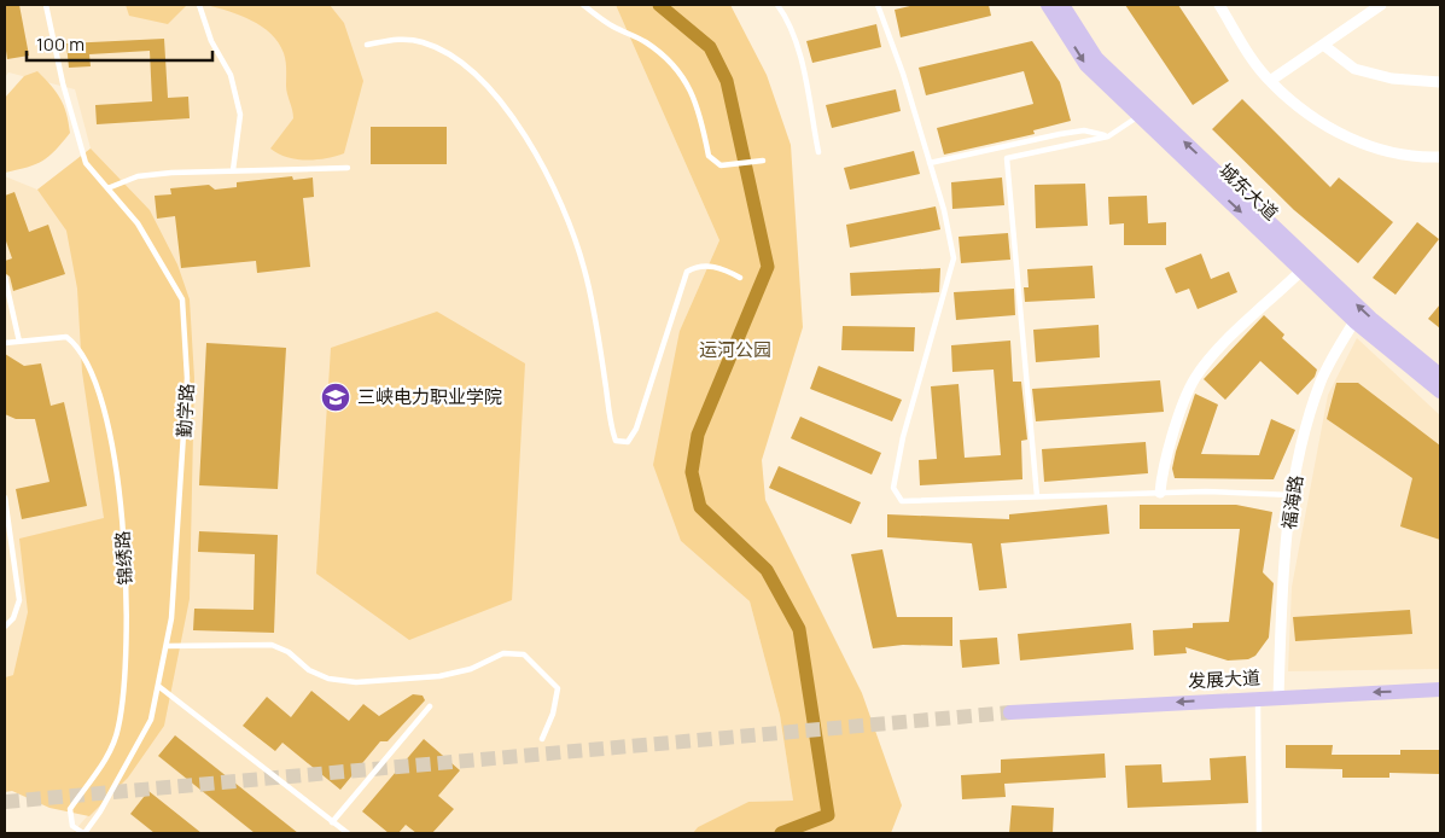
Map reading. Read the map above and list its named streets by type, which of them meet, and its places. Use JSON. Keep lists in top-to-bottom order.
{
  "streets": {
    "main road": ["城东大道", "发展大道"],
    "street": ["福海路"],
    "lane": ["勤学路", "锦绣路"]
  },
  "crossings": [
    ["城东大道", "福海路"],
    ["勤学路", "锦绣路"],
    ["福海路", "发展大道"]
  ],
  "one_way": ["发展大道"],
  "parks": ["运河公园"],
  "places": {
    "school or university": ["三峡电力职业学院"]
  },
  "scale_bar": "100 m"
}
